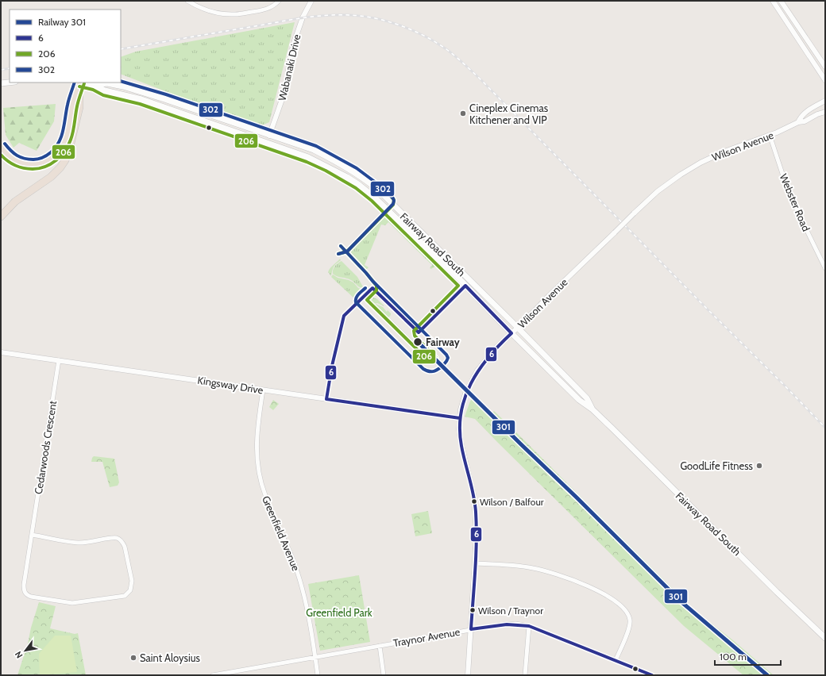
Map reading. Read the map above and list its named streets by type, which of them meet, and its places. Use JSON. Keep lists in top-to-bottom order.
{
  "streets": {
    "main road": ["Fairway Road South"],
    "street": [
      "Wabanaki Drive",
      "Wilson Avenue",
      "Webster Road",
      "Kingsway Drive",
      "Cedarwoods Crescent",
      "Greenfield Avenue",
      "Traynor Avenue"
    ]
  },
  "crossings": [
    ["Wabanaki Drive", "Fairway Road South"],
    ["Wilson Avenue", "Webster Road"],
    ["Wilson Avenue", "Fairway Road South"],
    ["Wilson Avenue", "Kingsway Drive"],
    ["Wilson Avenue", "Traynor Avenue"],
    ["Kingsway Drive", "Cedarwoods Crescent"],
    ["Kingsway Drive", "Greenfield Avenue"],
    ["Greenfield Avenue", "Traynor Avenue"]
  ],
  "parks": ["Greenfield Park"],
  "places": [
    "Cineplex Cinemas Kitchener and VIP",
    "Fairway",
    "GoodLife Fitness",
    "Wilson / Balfour",
    "Wilson / Traynor",
    "Saint Aloysius"
  ],
  "lines": [
    "transit line 302",
    "transit line 206",
    "transit line 6",
    "rail line 301"
  ],
  "legend": [
    "Railway 301",
    "6",
    "206",
    "302"
  ],
  "scale_bar": "100 m",
  "north": "bottom left"
}
